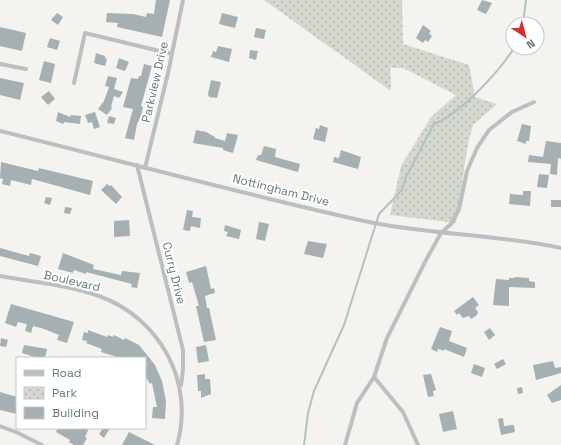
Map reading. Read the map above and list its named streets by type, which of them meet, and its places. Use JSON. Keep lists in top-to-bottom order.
{
  "streets": {
    "street": [
      "Parkview Drive",
      "Nottingham Drive",
      "Curry Drive",
      "Boulevard"
    ]
  },
  "crossings": [
    ["Parkview Drive", "Nottingham Drive"],
    ["Nottingham Drive", "Curry Drive"],
    ["Curry Drive", "Boulevard"]
  ],
  "legend": ["Road", "Park", "Building"],
  "north": "bottom right"
}
